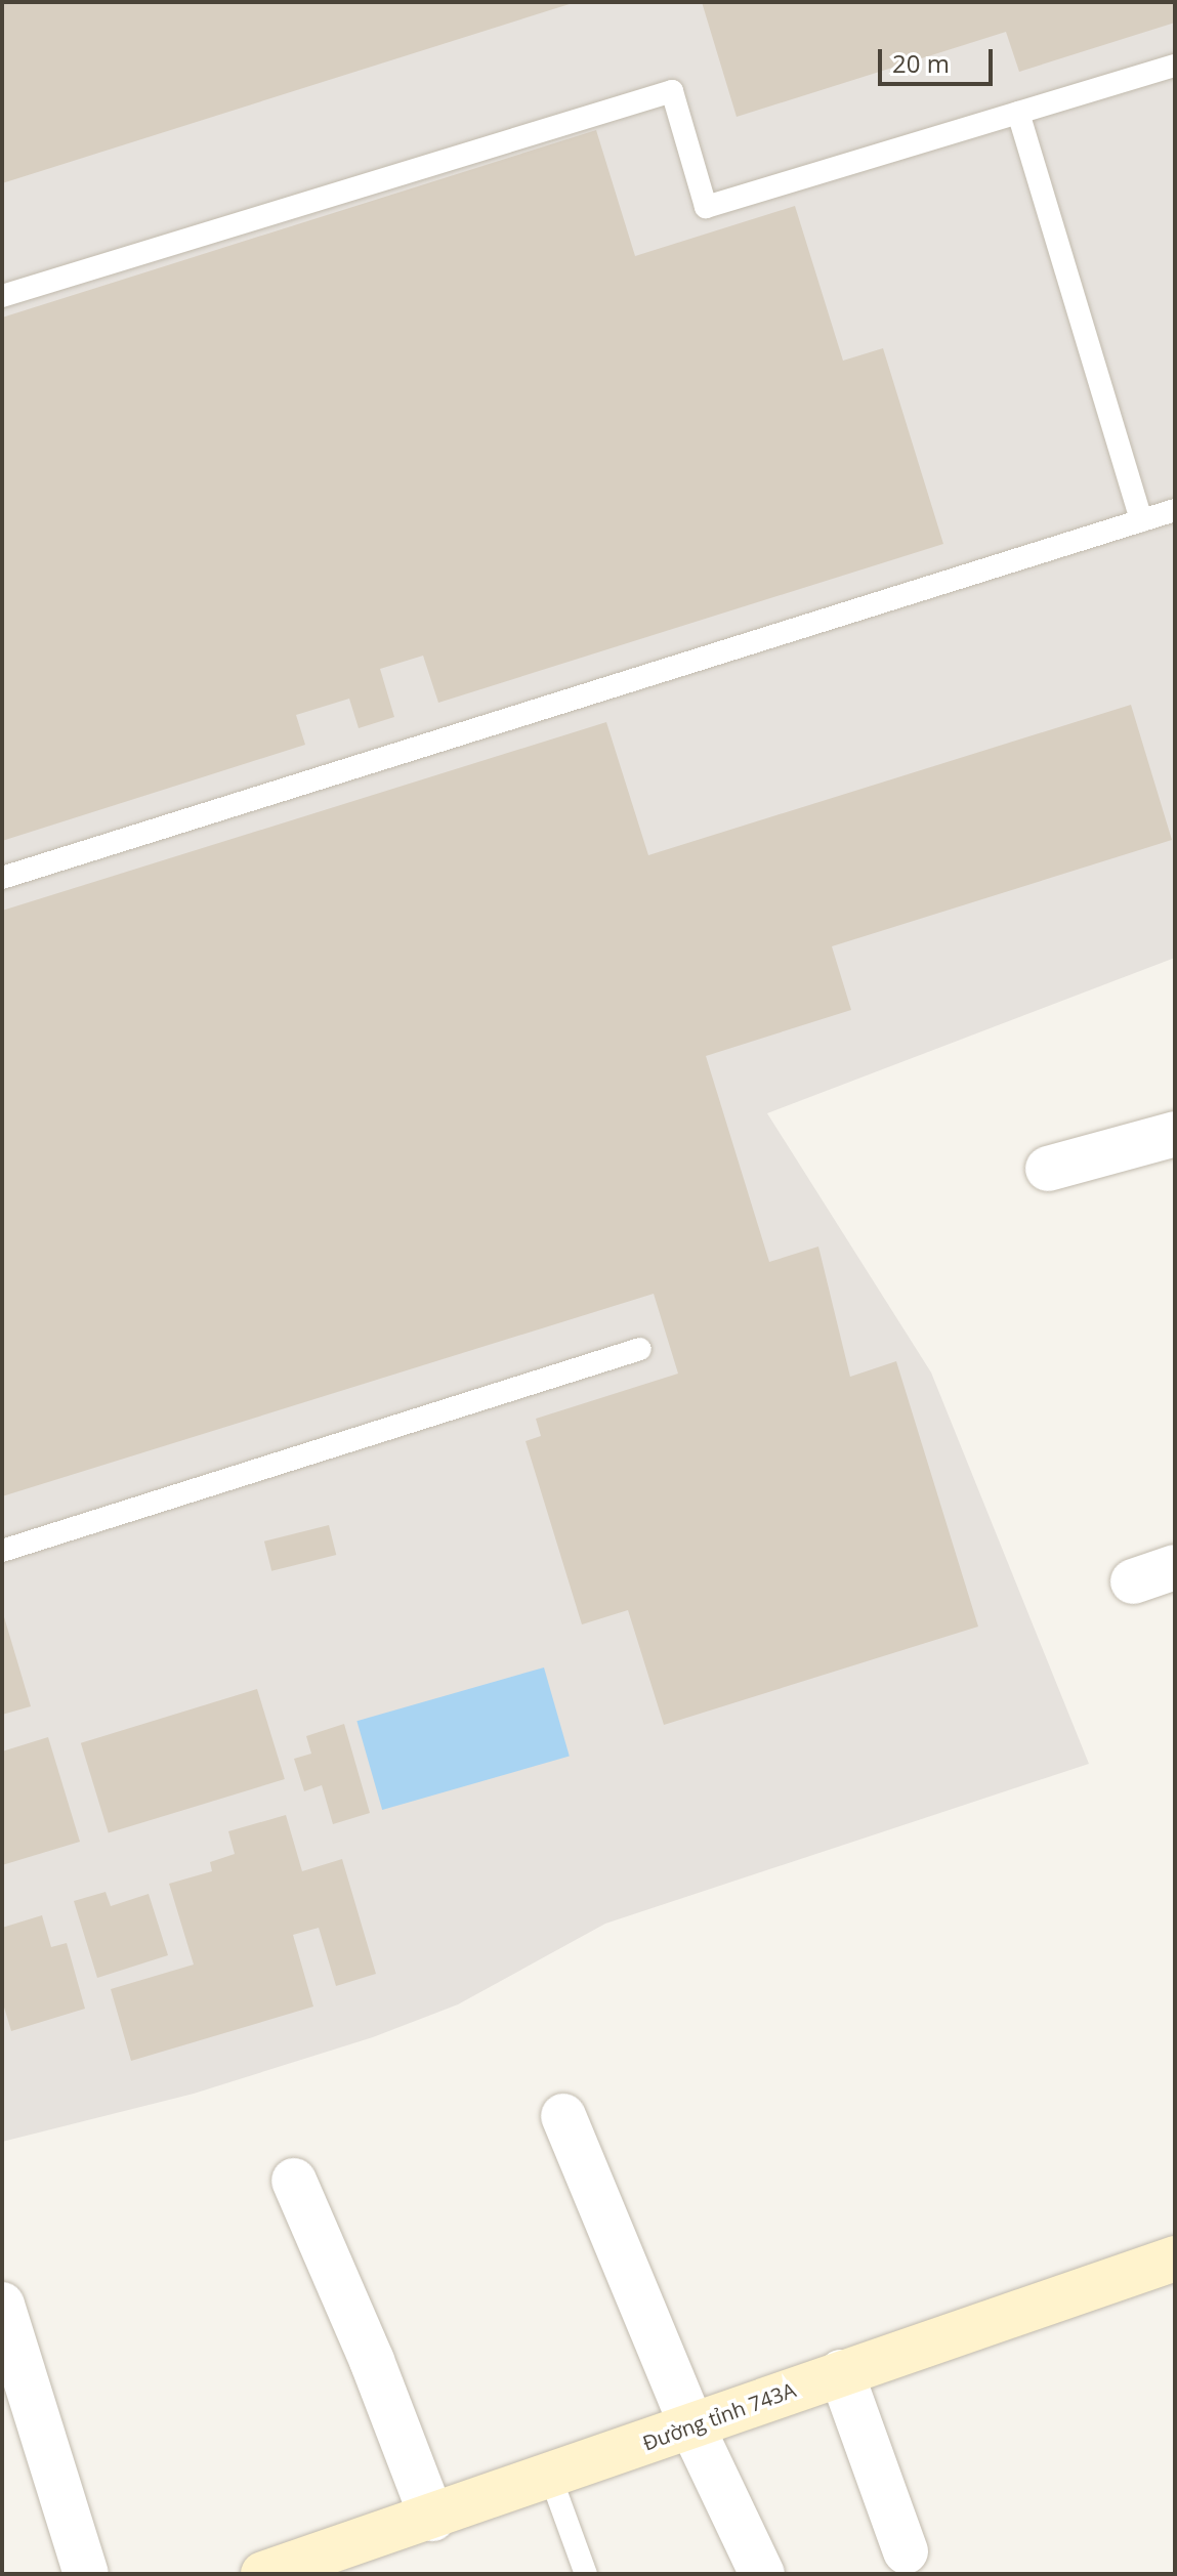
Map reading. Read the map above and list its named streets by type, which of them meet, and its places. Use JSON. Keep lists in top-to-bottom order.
{
  "streets": {
    "main road": ["Đường tỉnh 743A"]
  },
  "scale_bar": "20 m"
}
